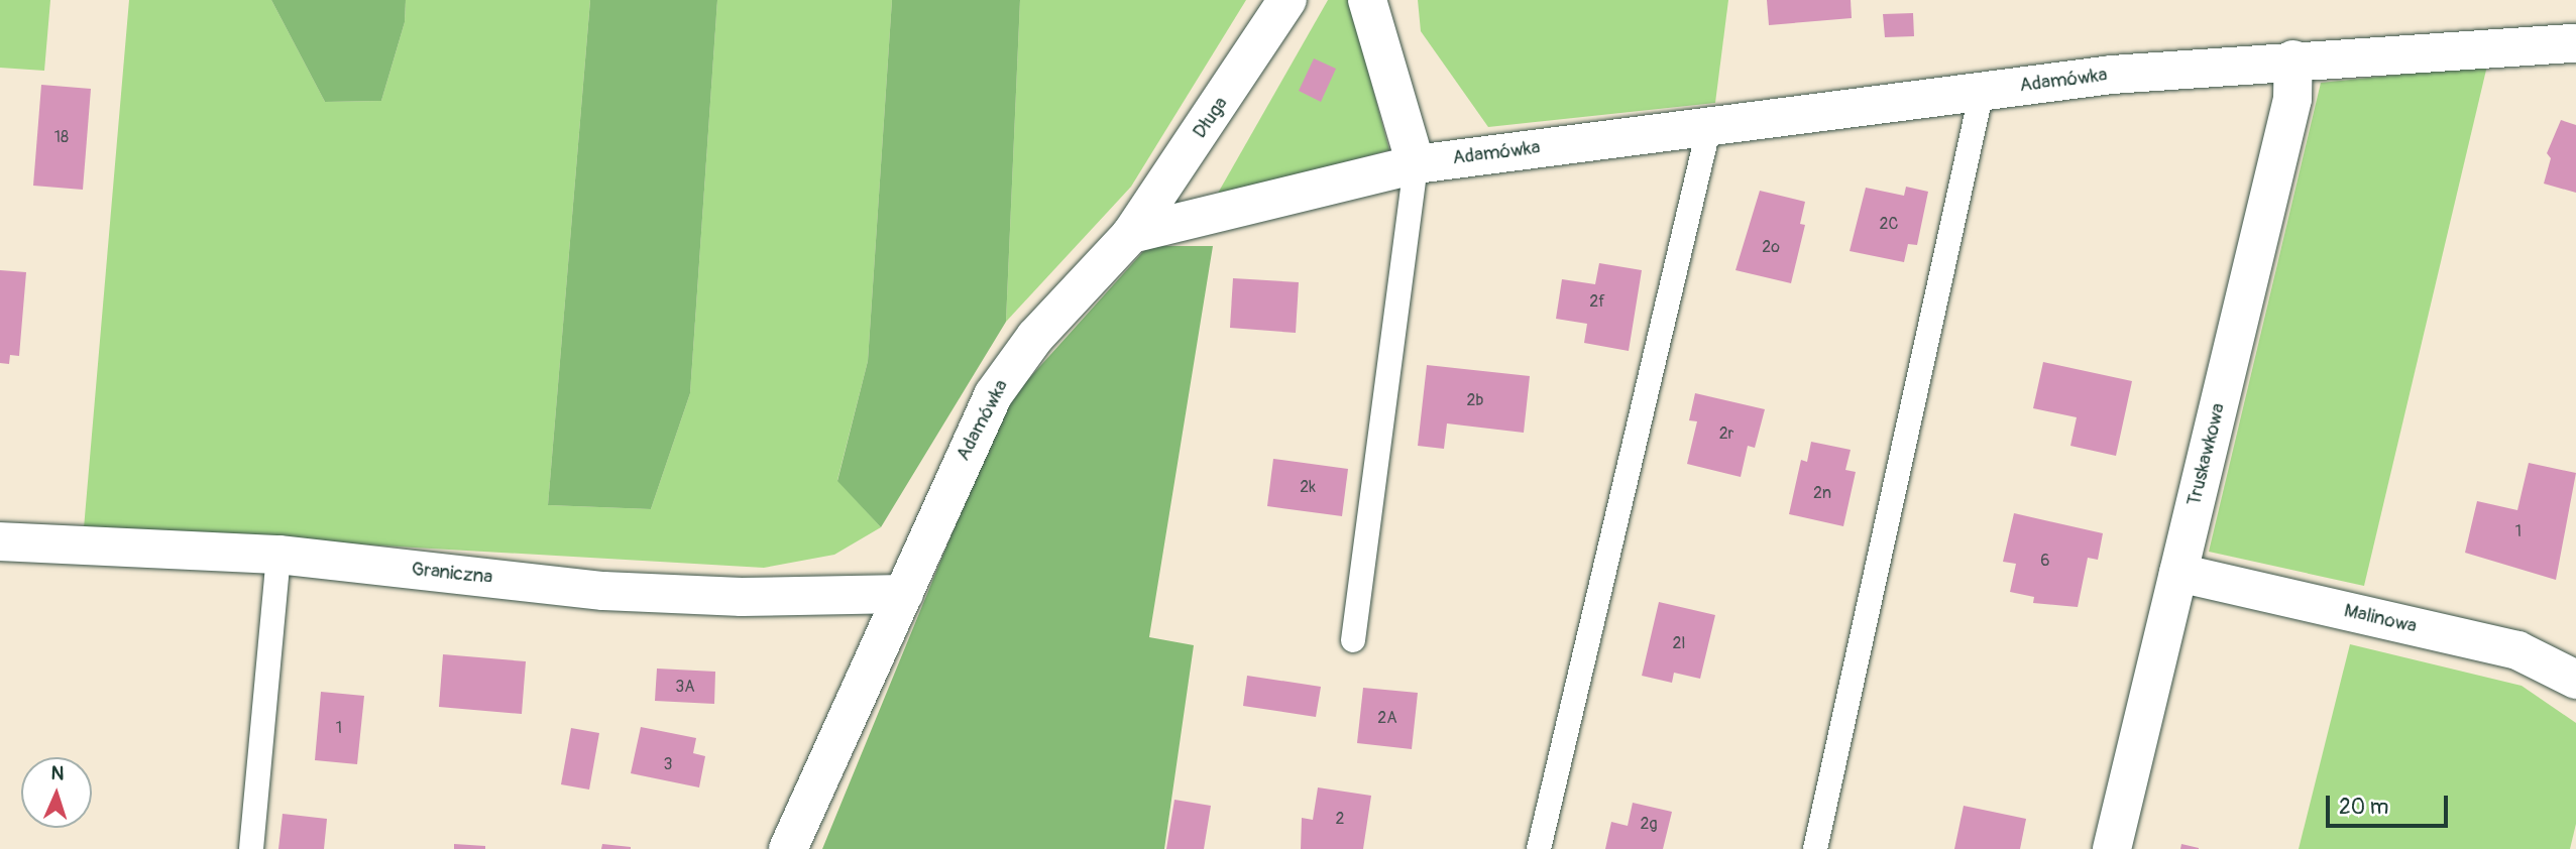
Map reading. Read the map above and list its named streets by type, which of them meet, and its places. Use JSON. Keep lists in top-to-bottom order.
{
  "streets": {
    "street": [
      "Adamówka",
      "Długa",
      "Truskawkowa",
      "Graniczna",
      "Malinowa"
    ]
  },
  "crossings": [
    ["Adamówka", "Długa"],
    ["Adamówka", "Truskawkowa"],
    ["Adamówka", "Graniczna"],
    ["Truskawkowa", "Malinowa"]
  ],
  "house_numbers": [
    "18",
    "2C",
    "2o",
    "2f",
    "2b",
    "2r",
    "2k",
    "2n",
    "1",
    "6",
    "2l",
    "3A",
    "2A",
    "1",
    "3",
    "2",
    "2g"
  ],
  "scale_bar": "20 m",
  "north": "top"
}
